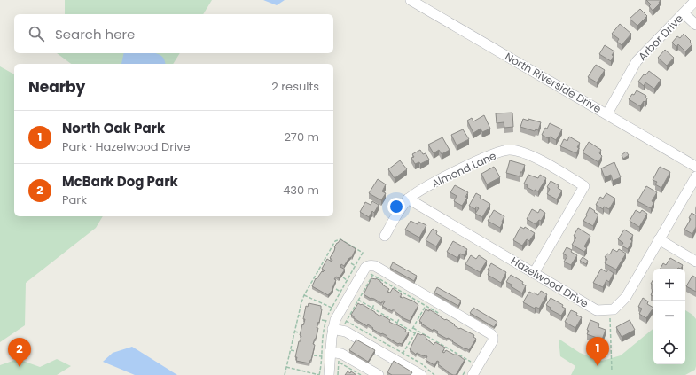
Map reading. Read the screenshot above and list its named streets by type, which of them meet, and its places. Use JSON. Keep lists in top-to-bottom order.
{
  "streets": {
    "street": [
      "Arbor Drive",
      "North Riverside Drive",
      "Almond Lane",
      "Hazelwood Drive"
    ]
  },
  "crossings": [
    ["Arbor Drive", "North Riverside Drive"],
    ["Almond Lane", "Hazelwood Drive"]
  ],
  "page": {
    "search": "Search here",
    "heading": ["Nearby", "2 results"],
    "list": [
      {
        "mark": "1",
        "name": "North Oak Park",
        "note": "Park · Hazelwood Drive",
        "value": "270 m"
      },
      {
        "mark": "2",
        "name": "McBark Dog Park",
        "note": "Park",
        "value": "430 m"
      }
    ],
    "map_buttons": ["+", "−"],
    "pins": ["1", "2"]
  }
}
